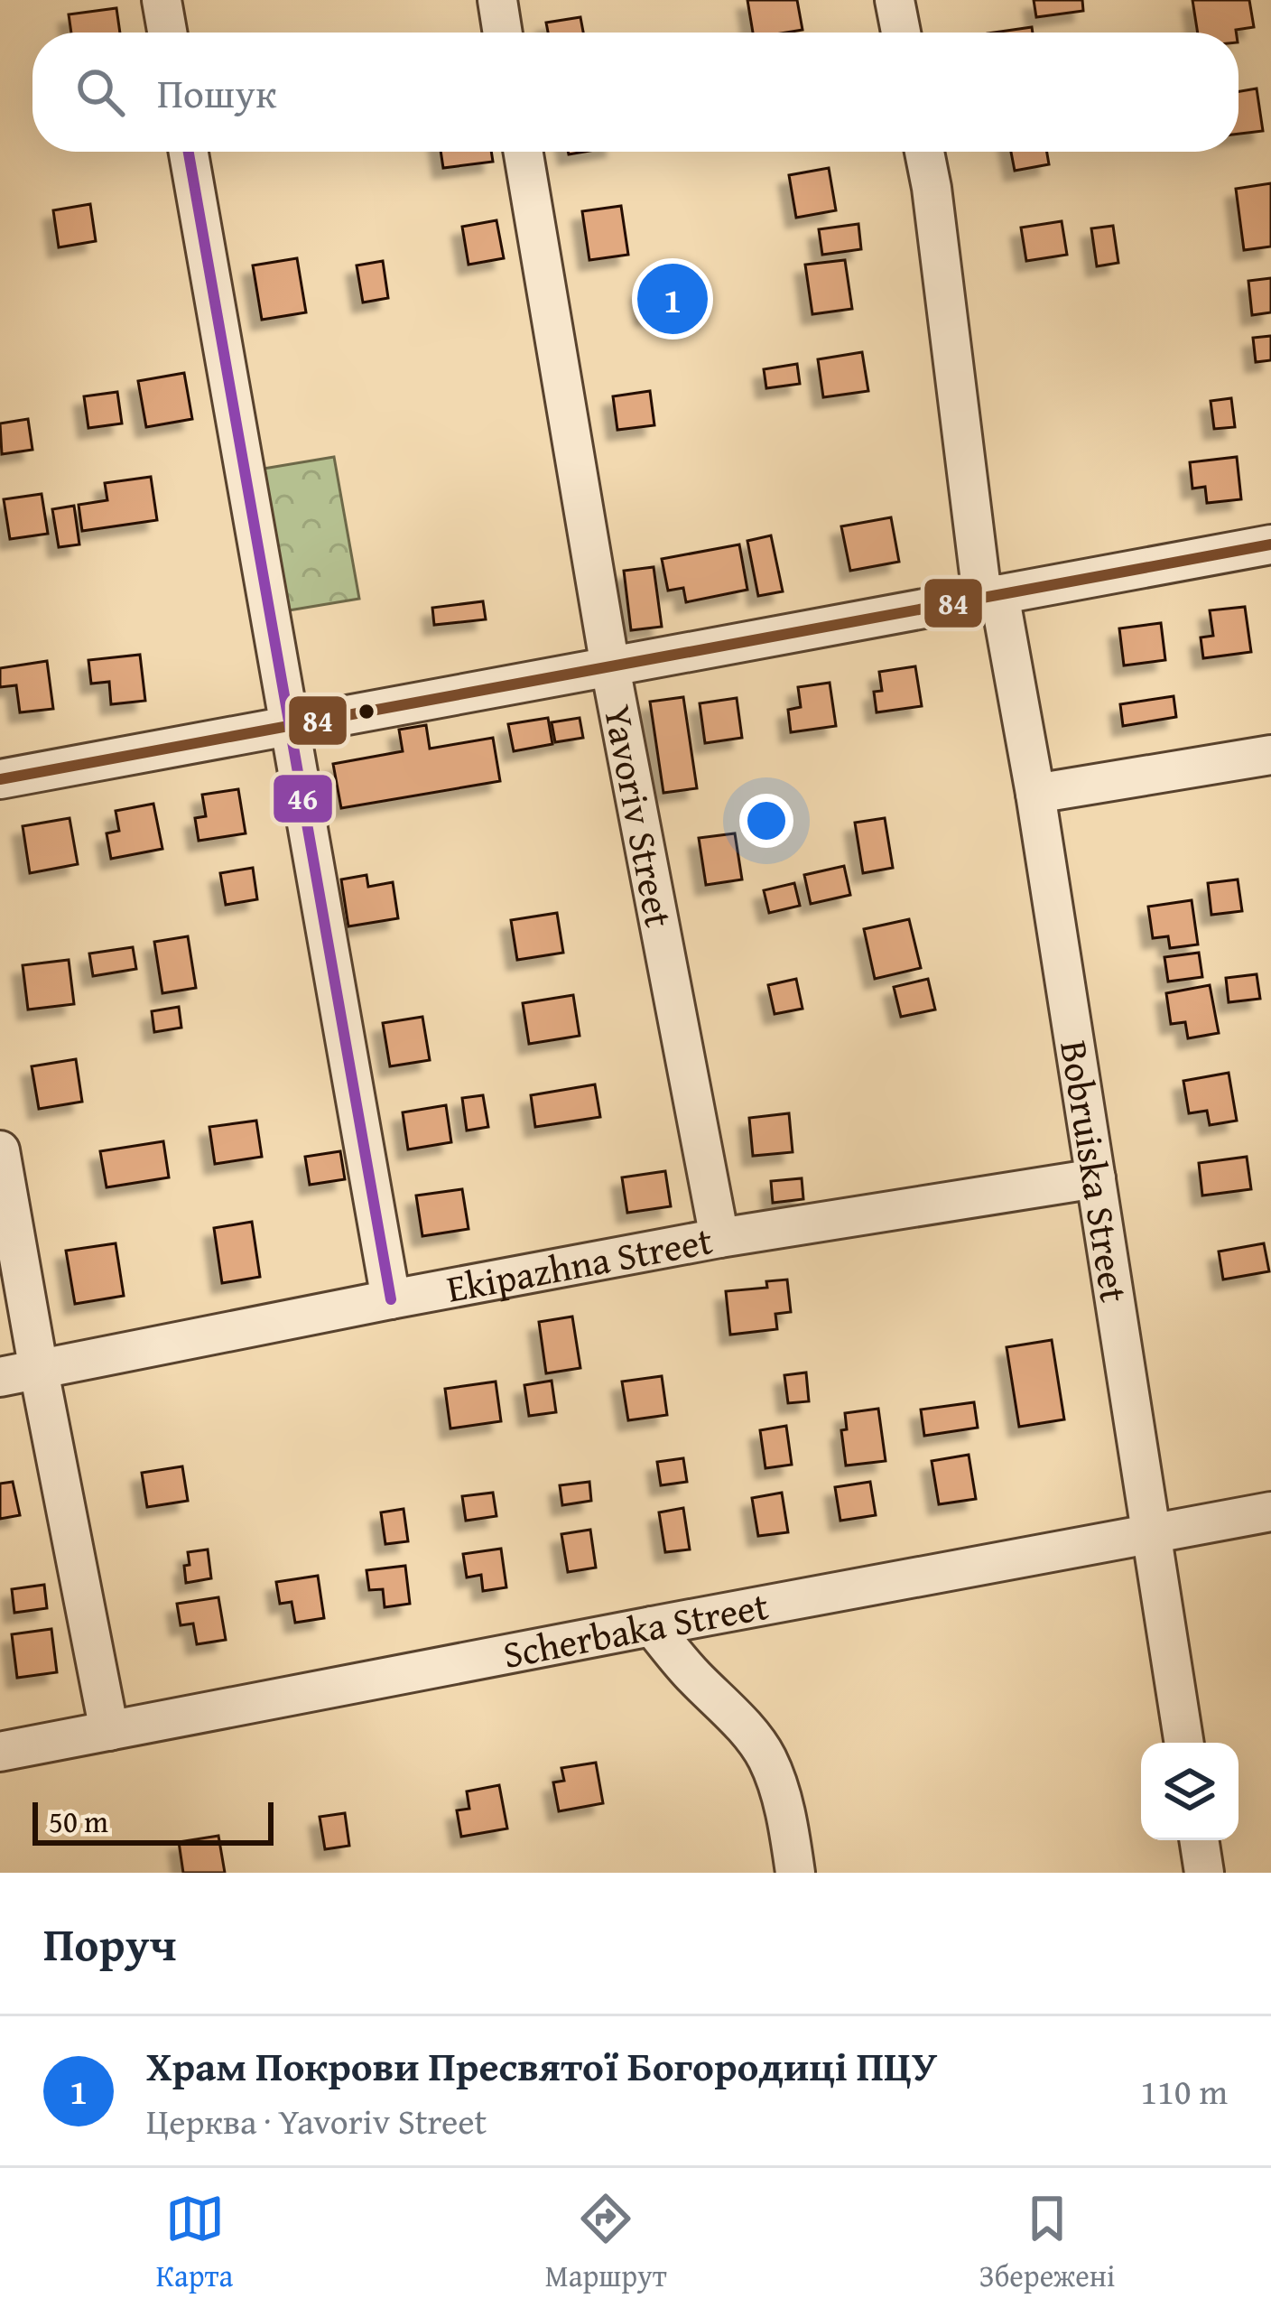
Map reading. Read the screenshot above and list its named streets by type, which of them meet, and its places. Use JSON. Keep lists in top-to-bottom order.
{
  "streets": {
    "street": [
      "Yavoriv Street",
      "Bobruiska Street",
      "Ekipazhna Street",
      "Scherbaka Street"
    ]
  },
  "crossings": [
    ["Yavoriv Street", "Ekipazhna Street"],
    ["Bobruiska Street", "Ekipazhna Street"],
    ["Bobruiska Street", "Scherbaka Street"]
  ],
  "lines": ["transit line 46", "transit line 84"],
  "scale_bar": "50 m",
  "page": {
    "search": "Пошук",
    "pins": "1",
    "scale": "50 m",
    "heading": "Поруч",
    "list": [
      {
        "mark": "1",
        "name": "Храм Покрови Пресвятої Богородиці ПЦУ",
        "note": "Церква · Yavoriv Street",
        "value": "110 m"
      }
    ],
    "nav": ["Карта", "Маршрут", "Збережені"]
  }
}
